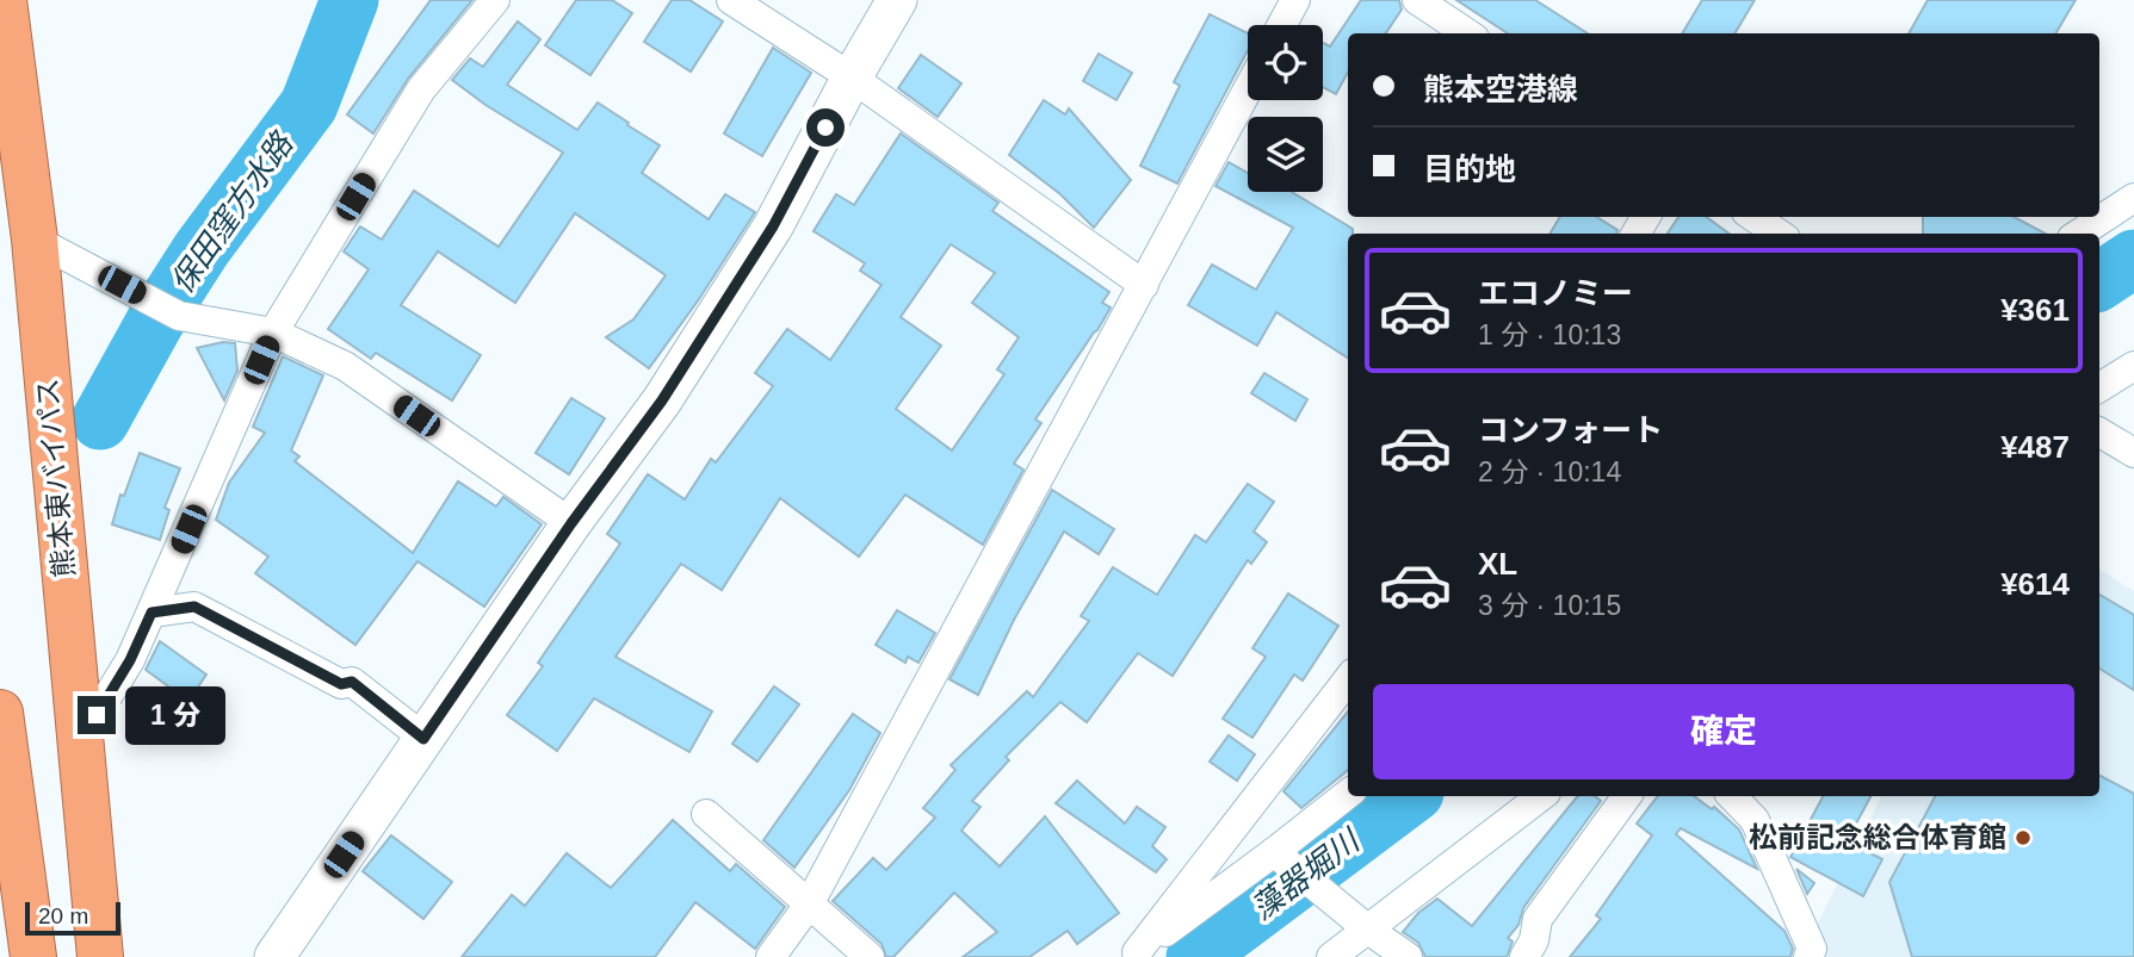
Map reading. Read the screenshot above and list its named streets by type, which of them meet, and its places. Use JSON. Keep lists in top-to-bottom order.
{
  "streets": {
    "highway": ["熊本東バイパス"]
  },
  "water": ["保田窪方水路", "藻器堀川"],
  "places": ["松前記念総合体育館"],
  "scale_bar": "20 m",
  "page": {
    "banner": ["熊本空港線", "目的地"],
    "list": [
      {
        "name": "エコノミー",
        "note": "1 分 · 10:13",
        "value": "¥361"
      },
      {
        "name": "コンフォート",
        "note": "2 分 · 10:14",
        "value": "¥487"
      },
      {
        "name": "XL",
        "note": "3 分 · 10:15",
        "value": "¥614"
      }
    ],
    "buttons": "確定",
    "bubble": "1 分",
    "scale": "20 m"
  }
}
